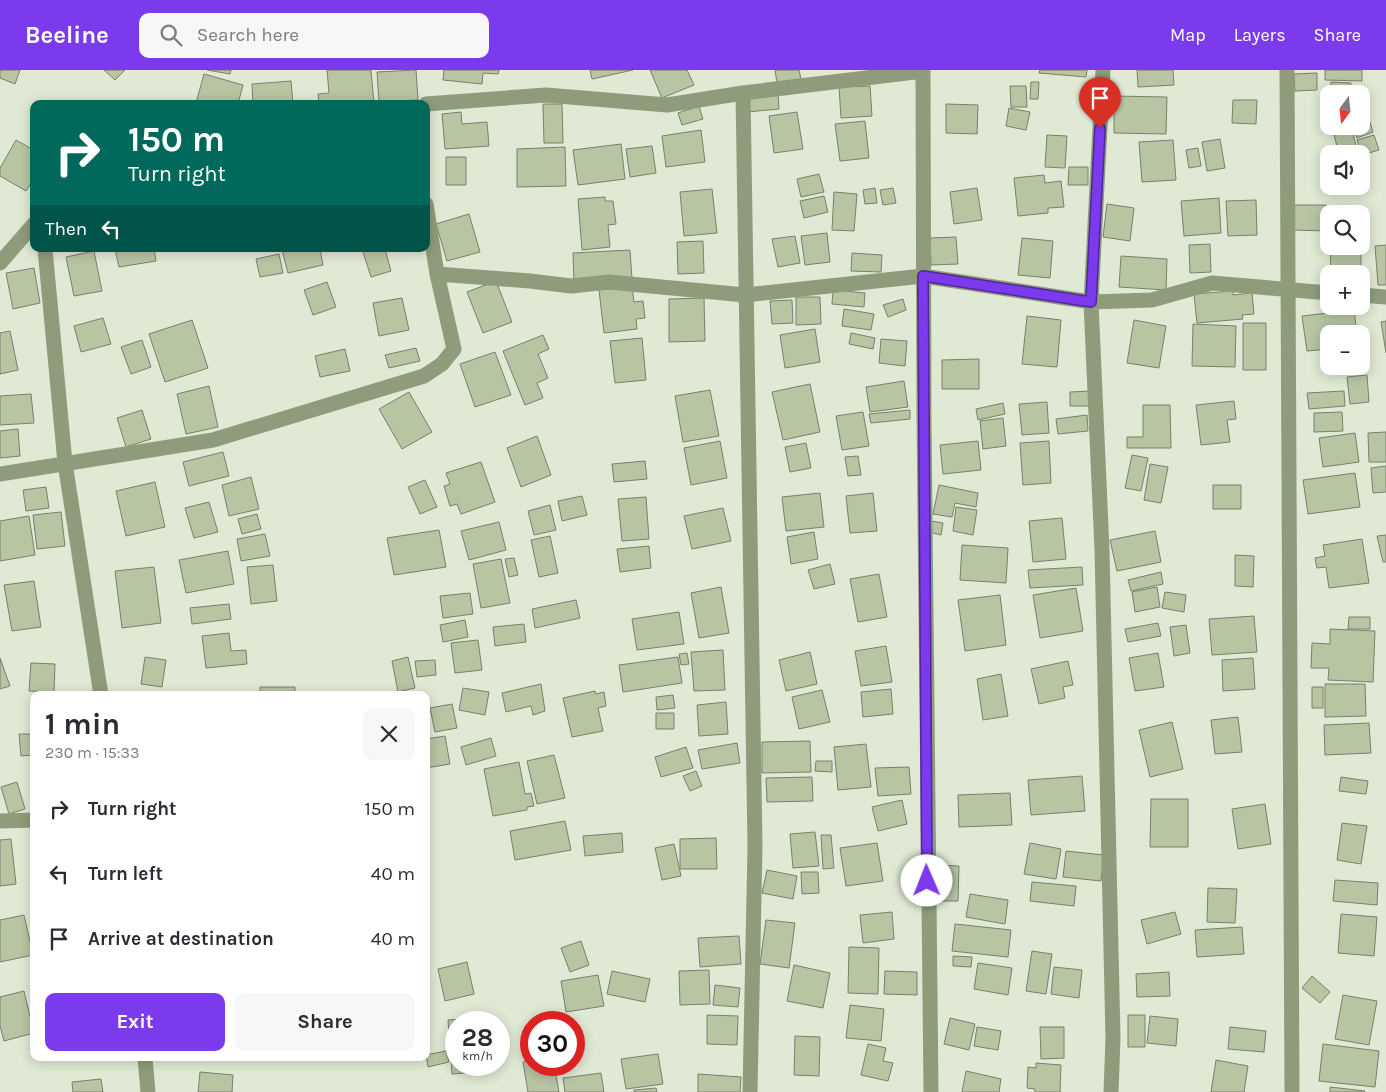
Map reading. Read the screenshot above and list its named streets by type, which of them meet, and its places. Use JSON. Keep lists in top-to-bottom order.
{
  "north": "bottom",
  "page": {
    "header": "Beeline",
    "search": "Search here",
    "nav": ["Map", "Layers", "Share"],
    "map_buttons": ["+", "−"],
    "turn": ["150 m", "Turn right"],
    "then": "Then",
    "heading": ["1 min", "230 m · 15:33"],
    "list": [
      {
        "name": "Turn right",
        "value": "150 m"
      },
      {
        "name": "Turn left",
        "value": "40 m"
      },
      {
        "name": "Arrive at destination",
        "value": "40 m"
      }
    ],
    "buttons": ["Exit", "Share"],
    "speed": "28 km/h",
    "limit": "30"
  }
}
